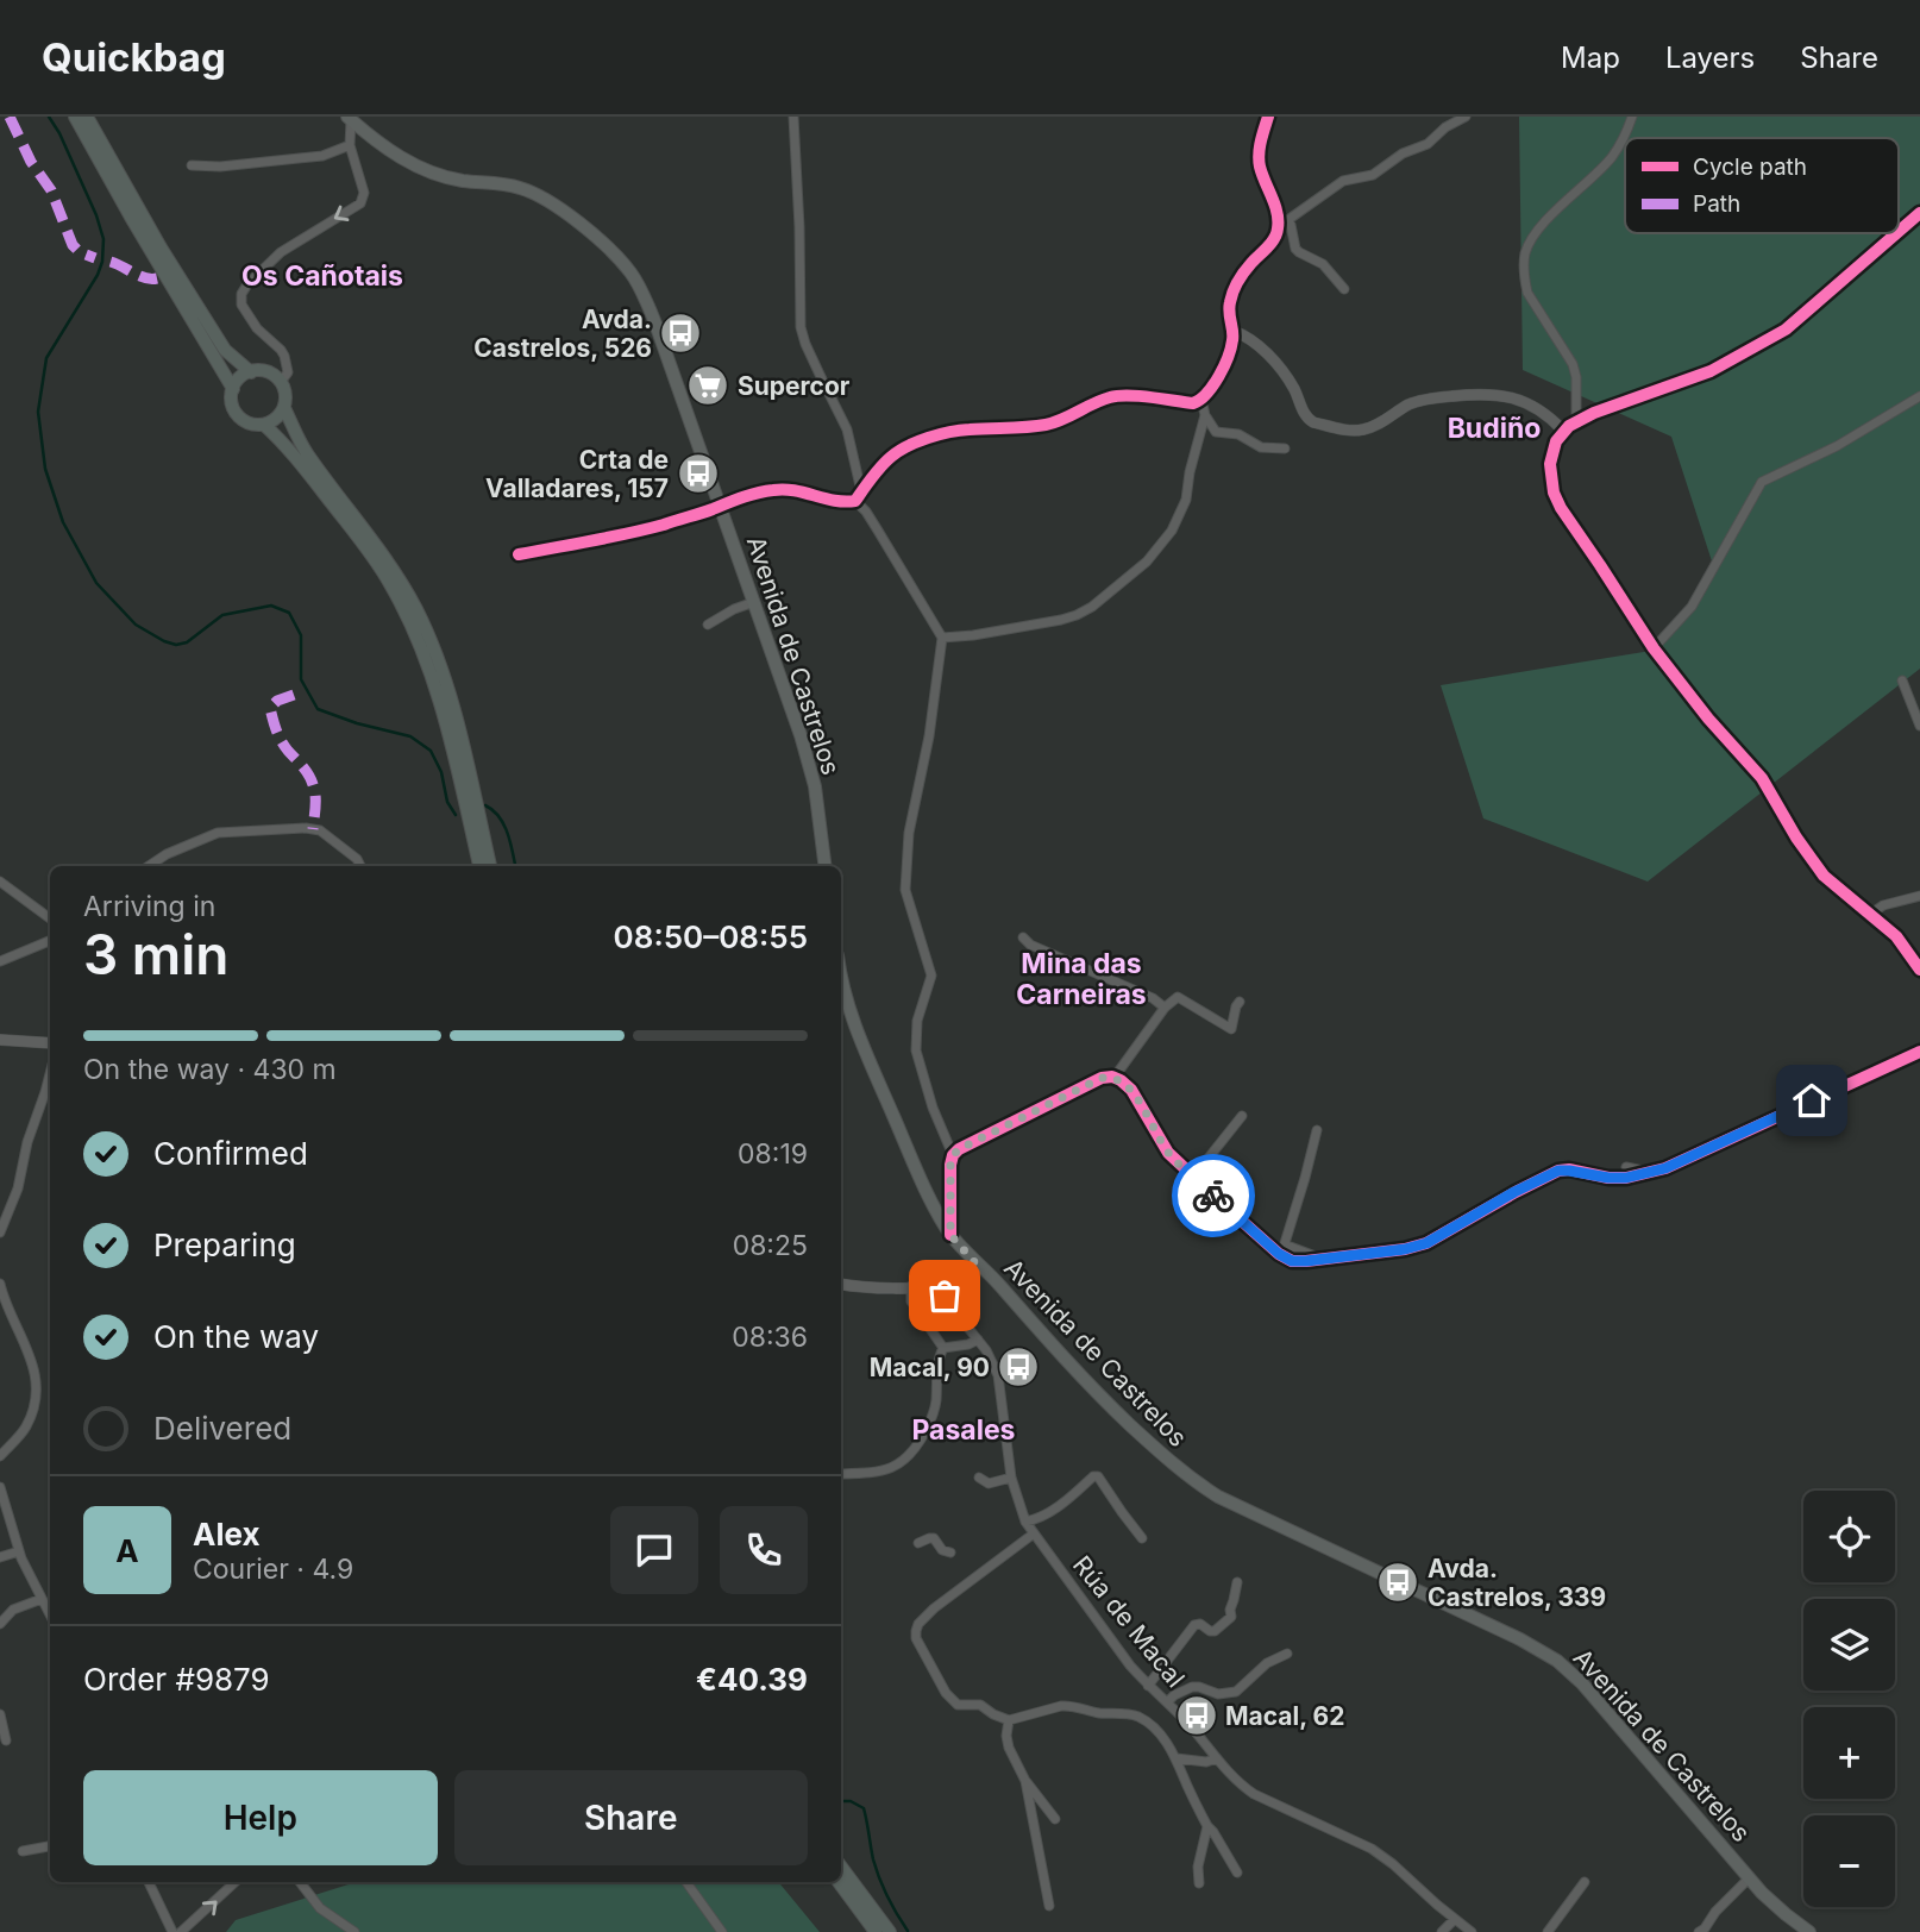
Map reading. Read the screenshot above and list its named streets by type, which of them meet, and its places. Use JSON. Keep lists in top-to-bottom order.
{
  "streets": {
    "main road": ["Avenida de Castrelos"],
    "street": ["Rúa de Macal"]
  },
  "districts": [
    "Os Cañotais",
    "Budiño",
    "Mina das Carneiras",
    "Pasales"
  ],
  "places": {
    "bus stop": [
      "Avda. Castrelos, 526",
      "Crta de Valladares, 157",
      "Macal, 90",
      "Avda. Castrelos, 339",
      "Macal, 62"
    ],
    "supermarket": ["Supercor"]
  },
  "legend": ["Cycle path", "Path"],
  "page": {
    "header": "Quickbag",
    "nav": ["Map", "Layers", "Share"],
    "heading": ["3 min", "Arriving in", "08:50–08:55"],
    "panel": [
      "Alex",
      "Courier · 4.9",
      "Order #9879",
      "€40.39"
    ],
    "bar": "On the way · 430 m",
    "list": [
      ["Confirmed", "08:19"],
      ["Preparing", "08:25"],
      ["On the way", "08:36"],
      "Delivered"
    ],
    "map_buttons": ["+", "−"],
    "round": "A",
    "buttons": ["Help", "Share"]
  }
}
